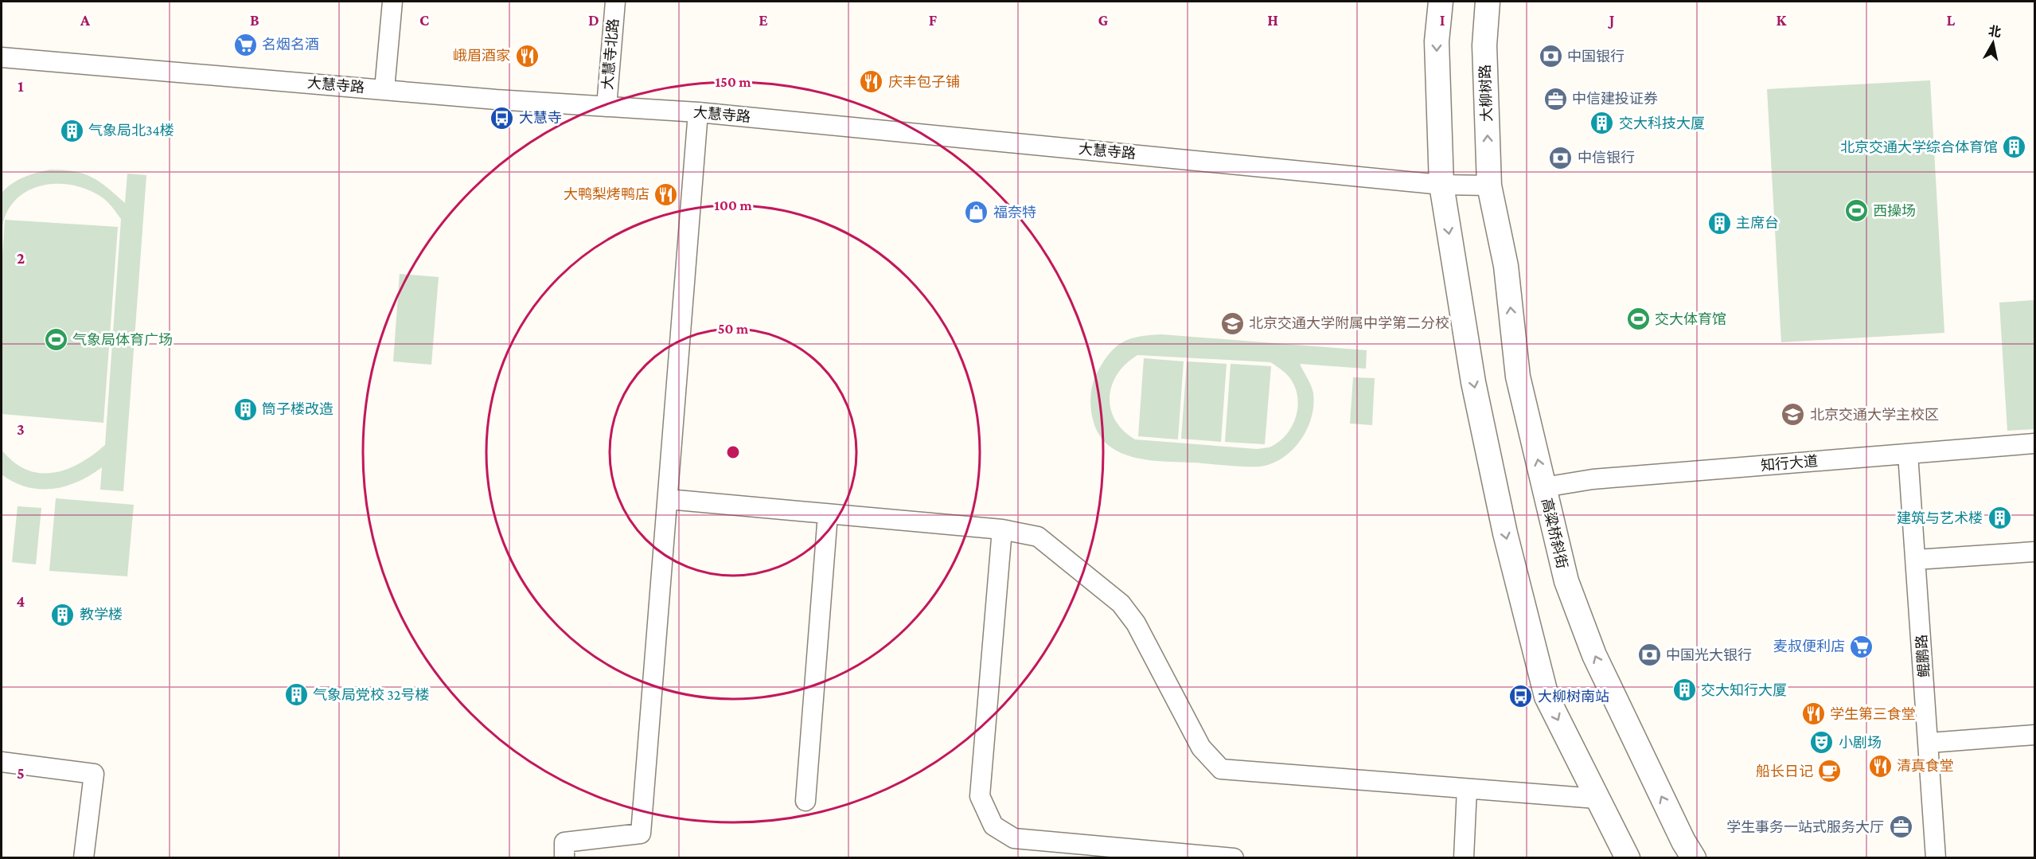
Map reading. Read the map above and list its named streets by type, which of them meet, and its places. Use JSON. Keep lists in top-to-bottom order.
{
  "streets": {
    "main road": ["大柳树路", "高粱桥斜街"],
    "street": [
      "大慧寺北路",
      "大慧寺路",
      "知行大道",
      "鲲鹏路"
    ]
  },
  "crossings": [
    ["大慧寺北路", "大慧寺路"],
    ["大慧寺路", "大柳树路"],
    ["大慧寺路", "高粱桥斜街"],
    ["大柳树路", "高粱桥斜街"],
    ["知行大道", "高粱桥斜街"],
    ["知行大道", "鲲鹏路"]
  ],
  "places": {
    "supermarket": ["名烟名酒", "麦叔便利店"],
    "restaurant": [
      "峨眉酒家",
      "庆丰包子铺",
      "大鸭梨烤鸭店",
      "学生第三食堂",
      "清真食堂"
    ],
    "bank": ["中国银行", "中信银行", "中国光大银行"],
    "office": ["中信建投证券", "学生事务一站式服务大厅"],
    "bus stop": ["大慧寺", "大柳树南站"],
    "building": [
      "交大科技大厦",
      "气象局北34楼",
      "北京交通大学综合体育馆",
      "主席台",
      "筒子楼改造",
      "建筑与艺术楼",
      "教学楼",
      "交大知行大厦",
      "气象局党校 32号楼"
    ],
    "sports": ["西操场", "交大体育馆", "气象局体育广场"],
    "shop": ["福奈特"],
    "school or university": ["北京交通大学附属中学第二分校", "北京交通大学主校区"],
    "theatre": ["小剧场"],
    "cafe": ["船长日记"]
  },
  "north": "top",
  "grid": {
    "columns": [
      "A",
      "B",
      "C",
      "D",
      "E",
      "F",
      "G",
      "H",
      "I",
      "J",
      "K",
      "L"
    ],
    "rows": [
      "1",
      "2",
      "3",
      "4",
      "5"
    ]
  },
  "rings": ["150 m", "100 m", "50 m"]
}
